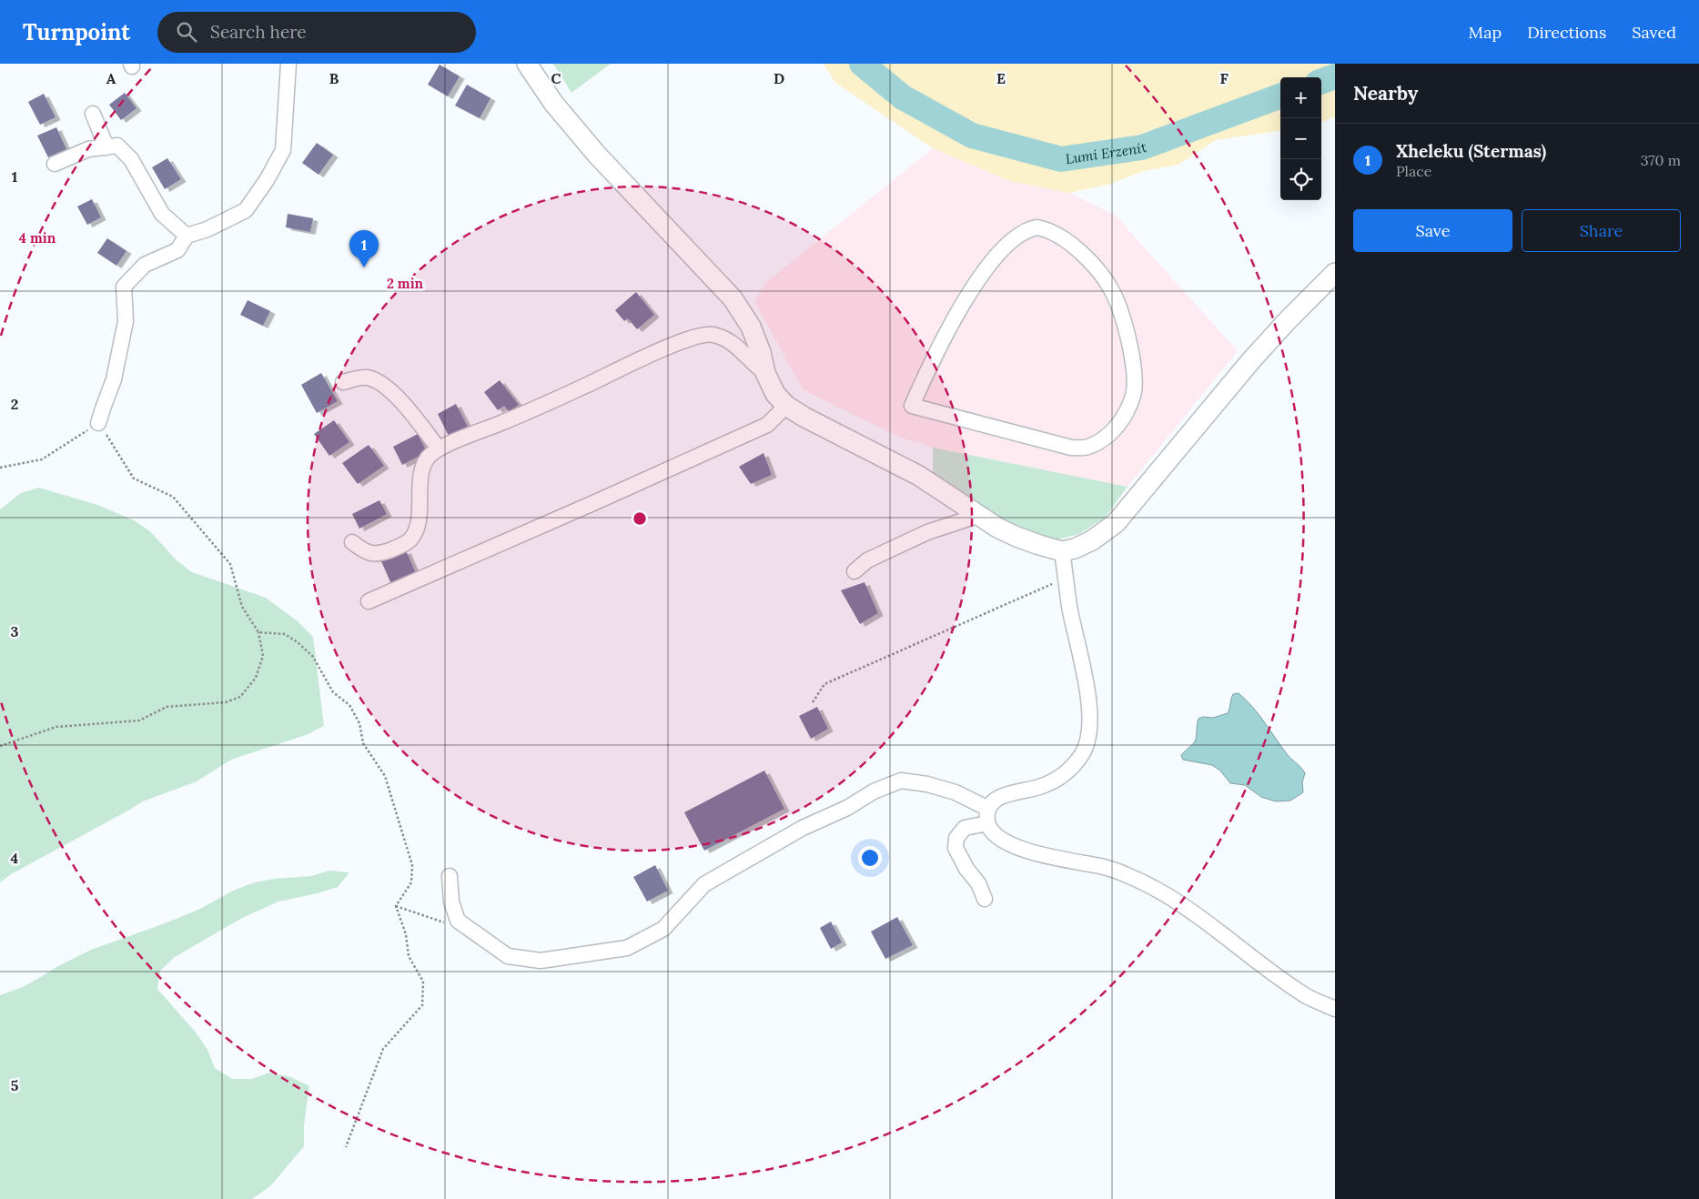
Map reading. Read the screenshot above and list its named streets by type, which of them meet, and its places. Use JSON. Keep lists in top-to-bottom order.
{
  "water": ["Lumi Erzenit"],
  "page": {
    "header": "Turnpoint",
    "search": "Search here",
    "nav": ["Map", "Directions", "Saved"],
    "heading": "Nearby",
    "map_buttons": ["+", "−"],
    "list": [
      {
        "mark": "1",
        "name": "Xheleku (Stermas)",
        "note": "Place",
        "value": "370 m"
      }
    ],
    "buttons": ["Save", "Share"],
    "pins": "1"
  },
  "grid": {
    "columns": [
      "A",
      "B",
      "C",
      "D",
      "E",
      "F"
    ],
    "rows": [
      "1",
      "2",
      "3",
      "4",
      "5"
    ]
  },
  "rings": ["4 min", "2 min"]
}
